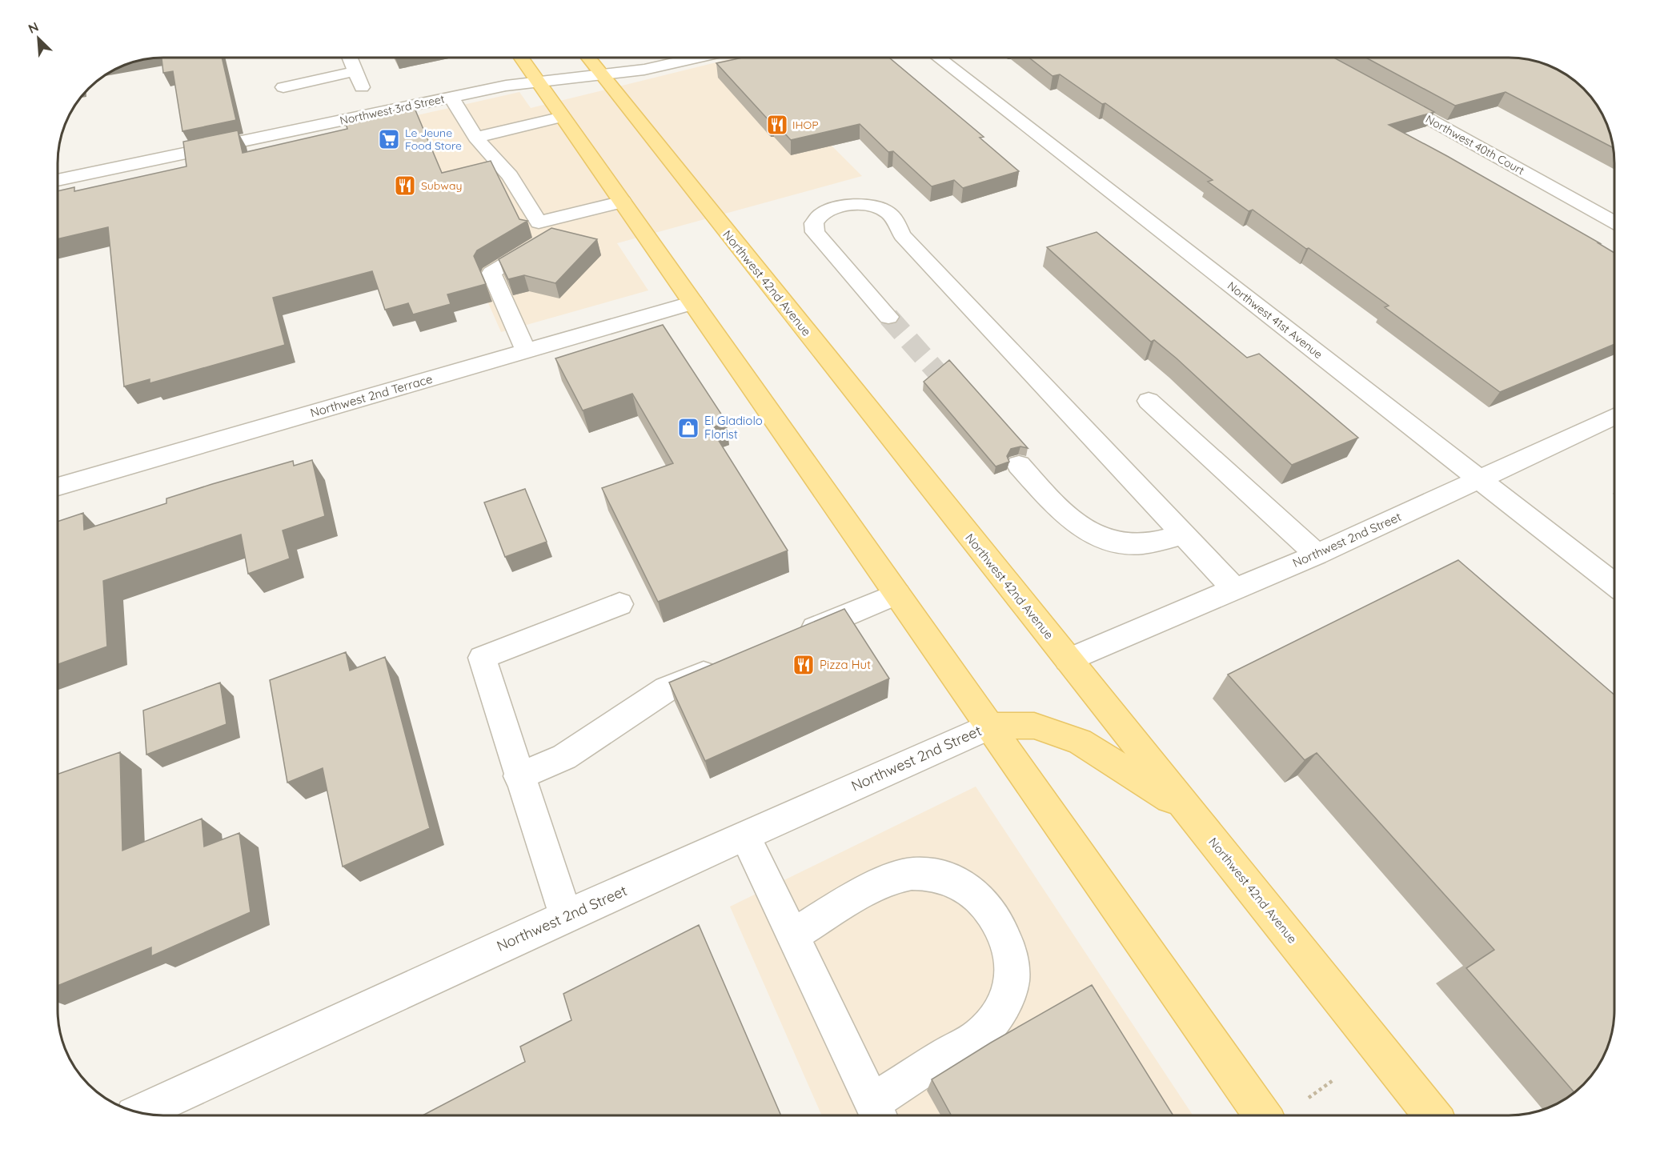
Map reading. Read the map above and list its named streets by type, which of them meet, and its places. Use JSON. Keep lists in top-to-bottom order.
{
  "streets": {
    "main road": ["Northwest 42nd Avenue"],
    "street": [
      "Northwest 3rd Street",
      "Northwest 40th Court",
      "Northwest 41st Avenue",
      "Northwest 2nd Terrace",
      "Northwest 2nd Street"
    ]
  },
  "crossings": [
    ["Northwest 3rd Street", "Northwest 42nd Avenue"],
    ["Northwest 42nd Avenue", "Northwest 2nd Street"],
    ["Northwest 41st Avenue", "Northwest 2nd Street"]
  ],
  "places": {
    "restaurant": ["IHOP", "Subway", "Pizza Hut"],
    "supermarket": ["Le Jeune Food Store"],
    "shop": ["El Gladiolo Florist"]
  },
  "north": "top left"
}
